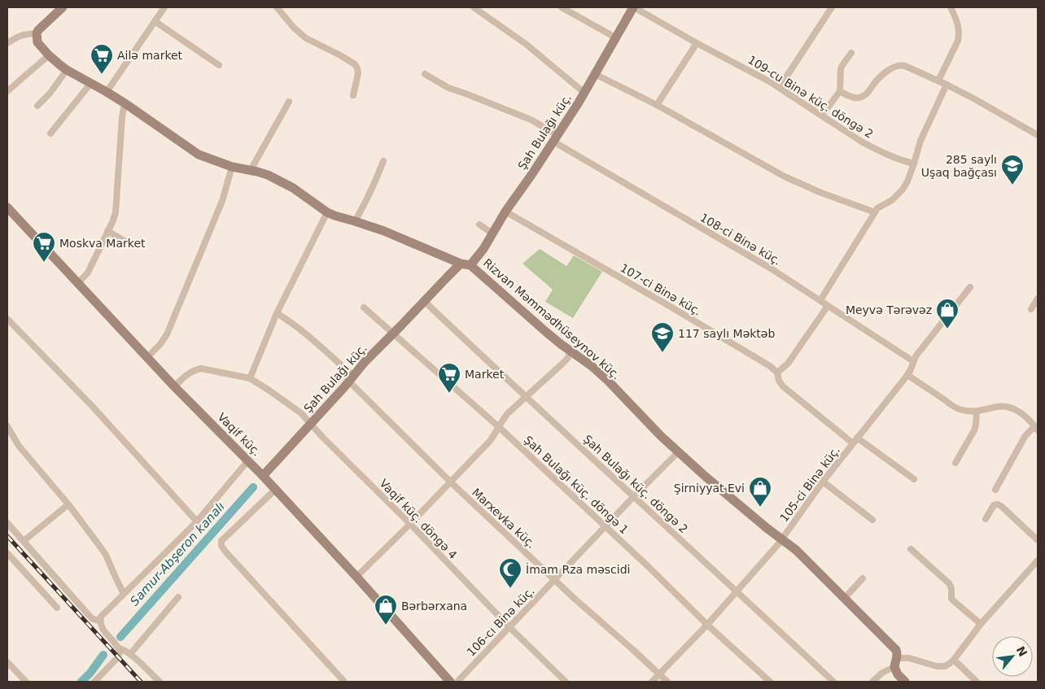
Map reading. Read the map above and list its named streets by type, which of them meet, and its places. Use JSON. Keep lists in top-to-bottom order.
{
  "streets": {
    "street": [
      "109-cu Binə küç. döngə 2",
      "Şah Bulağı küç.",
      "108-ci Binə küç.",
      "107-ci Binə küç.",
      "Rizvan Məmmədhüseynov küç.",
      "Vaqif küç.",
      "Şah Bulağı küç. döngə 2",
      "105-ci Binə küç.",
      "Şah Bulağı küç. döngə 1",
      "Marxevka küç.",
      "Vaqif küç. döngə 4",
      "106-cı Binə küç."
    ]
  },
  "crossings": [
    ["109-cu Binə küç. döngə 2", "Şah Bulağı küç."],
    ["Şah Bulağı küç.", "108-ci Binə küç."],
    ["Şah Bulağı küç.", "107-ci Binə küç."],
    ["Şah Bulağı küç.", "Rizvan Məmmədhüseynov küç."],
    ["Şah Bulağı küç.", "Vaqif küç."],
    ["Şah Bulağı küç.", "Şah Bulağı küç. döngə 2"],
    ["Şah Bulağı küç.", "Şah Bulağı küç. döngə 1"],
    ["Şah Bulağı küç.", "Marxevka küç."],
    ["Şah Bulağı küç.", "Vaqif küç. döngə 4"],
    ["108-ci Binə küç.", "105-ci Binə küç."],
    ["107-ci Binə küç.", "105-ci Binə küç."],
    ["Rizvan Məmmədhüseynov küç.", "105-ci Binə küç."],
    ["Rizvan Məmmədhüseynov küç.", "106-cı Binə küç."],
    ["Vaqif küç.", "Vaqif küç. döngə 4"],
    ["Şah Bulağı küç. döngə 2", "105-ci Binə küç."],
    ["Şah Bulağı küç. döngə 2", "106-cı Binə küç."],
    ["105-ci Binə küç.", "Şah Bulağı küç. döngə 1"],
    ["105-ci Binə küç.", "Marxevka küç."],
    ["Şah Bulağı küç. döngə 1", "106-cı Binə küç."],
    ["Marxevka küç.", "106-cı Binə küç."],
    ["Vaqif küç. döngə 4", "106-cı Binə küç."]
  ],
  "water": ["Samur-Abşeron kanalı"],
  "places": {
    "supermarket": ["Ailә market", "Moskva Market", "Market"],
    "school or university": ["285 saylı Uşaq bağçası", "117 saylı Məktəb"],
    "shop": ["Meyvə Tərəvəz", "Şirniyyat Evi", "Bərbərxana"],
    "mosque": ["İmam Rza məscidi"]
  },
  "north": "top right"
}
